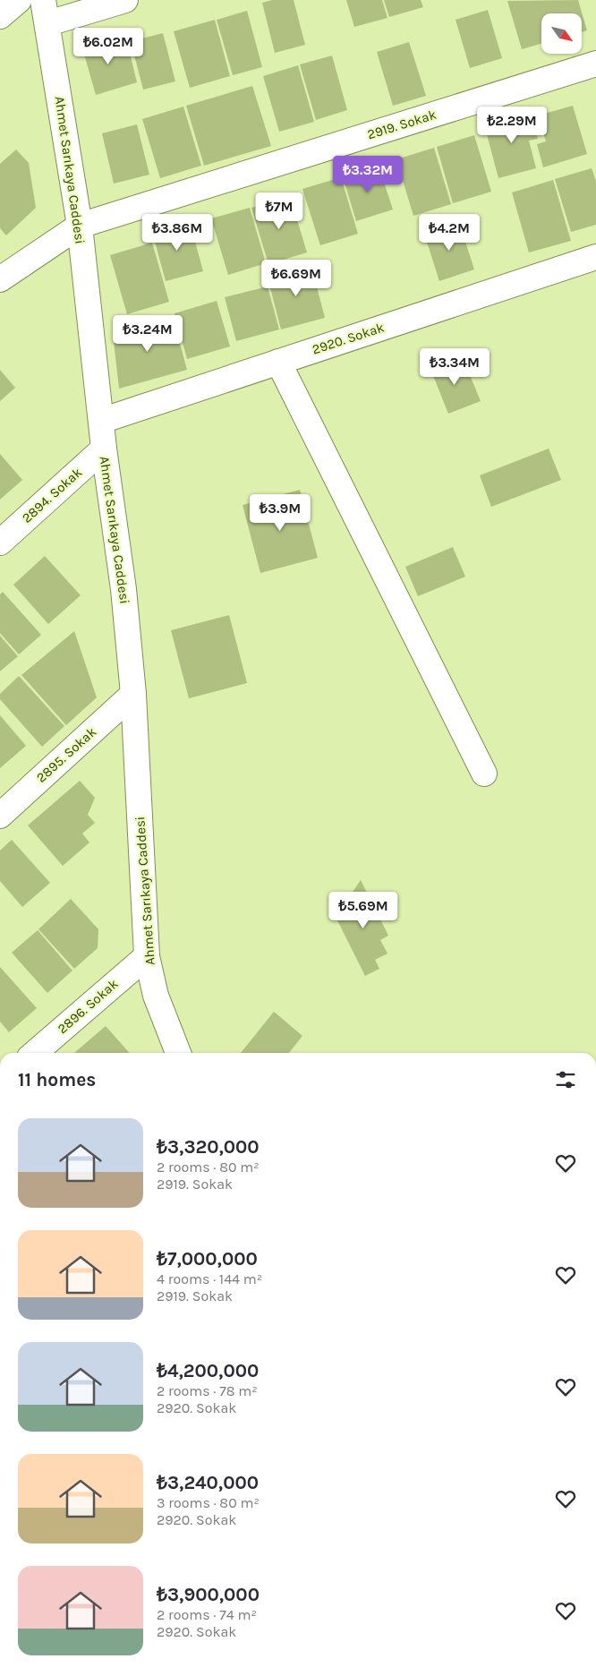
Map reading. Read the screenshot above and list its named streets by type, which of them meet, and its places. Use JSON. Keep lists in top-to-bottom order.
{
  "streets": {
    "street": [
      "2919. Sokak",
      "Ahmet Sarıkaya Caddesi",
      "2920. Sokak",
      "2894. Sokak",
      "2895. Sokak",
      "2896. Sokak"
    ]
  },
  "crossings": [
    ["2919. Sokak", "Ahmet Sarıkaya Caddesi"],
    ["Ahmet Sarıkaya Caddesi", "2920. Sokak"],
    ["Ahmet Sarıkaya Caddesi", "2894. Sokak"],
    ["Ahmet Sarıkaya Caddesi", "2895. Sokak"],
    ["Ahmet Sarıkaya Caddesi", "2896. Sokak"]
  ],
  "north": "bottom right",
  "page": {
    "price": [
      "₺6.02M",
      "₺2.29M",
      "₺3.32M",
      "₺7M",
      "₺3.86M",
      "₺4.2M",
      "₺6.69M",
      "₺3.24M",
      "₺3.34M",
      "₺3.9M",
      "₺5.69M"
    ],
    "heading": "11 homes",
    "list": [
      {
        "name": "₺3,320,000",
        "note": "2 rooms · 80 m² · 2919. Sokak"
      },
      {
        "name": "₺7,000,000",
        "note": "4 rooms · 144 m² · 2919. Sokak"
      },
      {
        "name": "₺4,200,000",
        "note": "2 rooms · 78 m² · 2920. Sokak"
      },
      {
        "name": "₺3,240,000",
        "note": "3 rooms · 80 m² · 2920. Sokak"
      },
      {
        "name": "₺3,900,000",
        "note": "2 rooms · 74 m² · 2920. Sokak"
      }
    ]
  }
}
